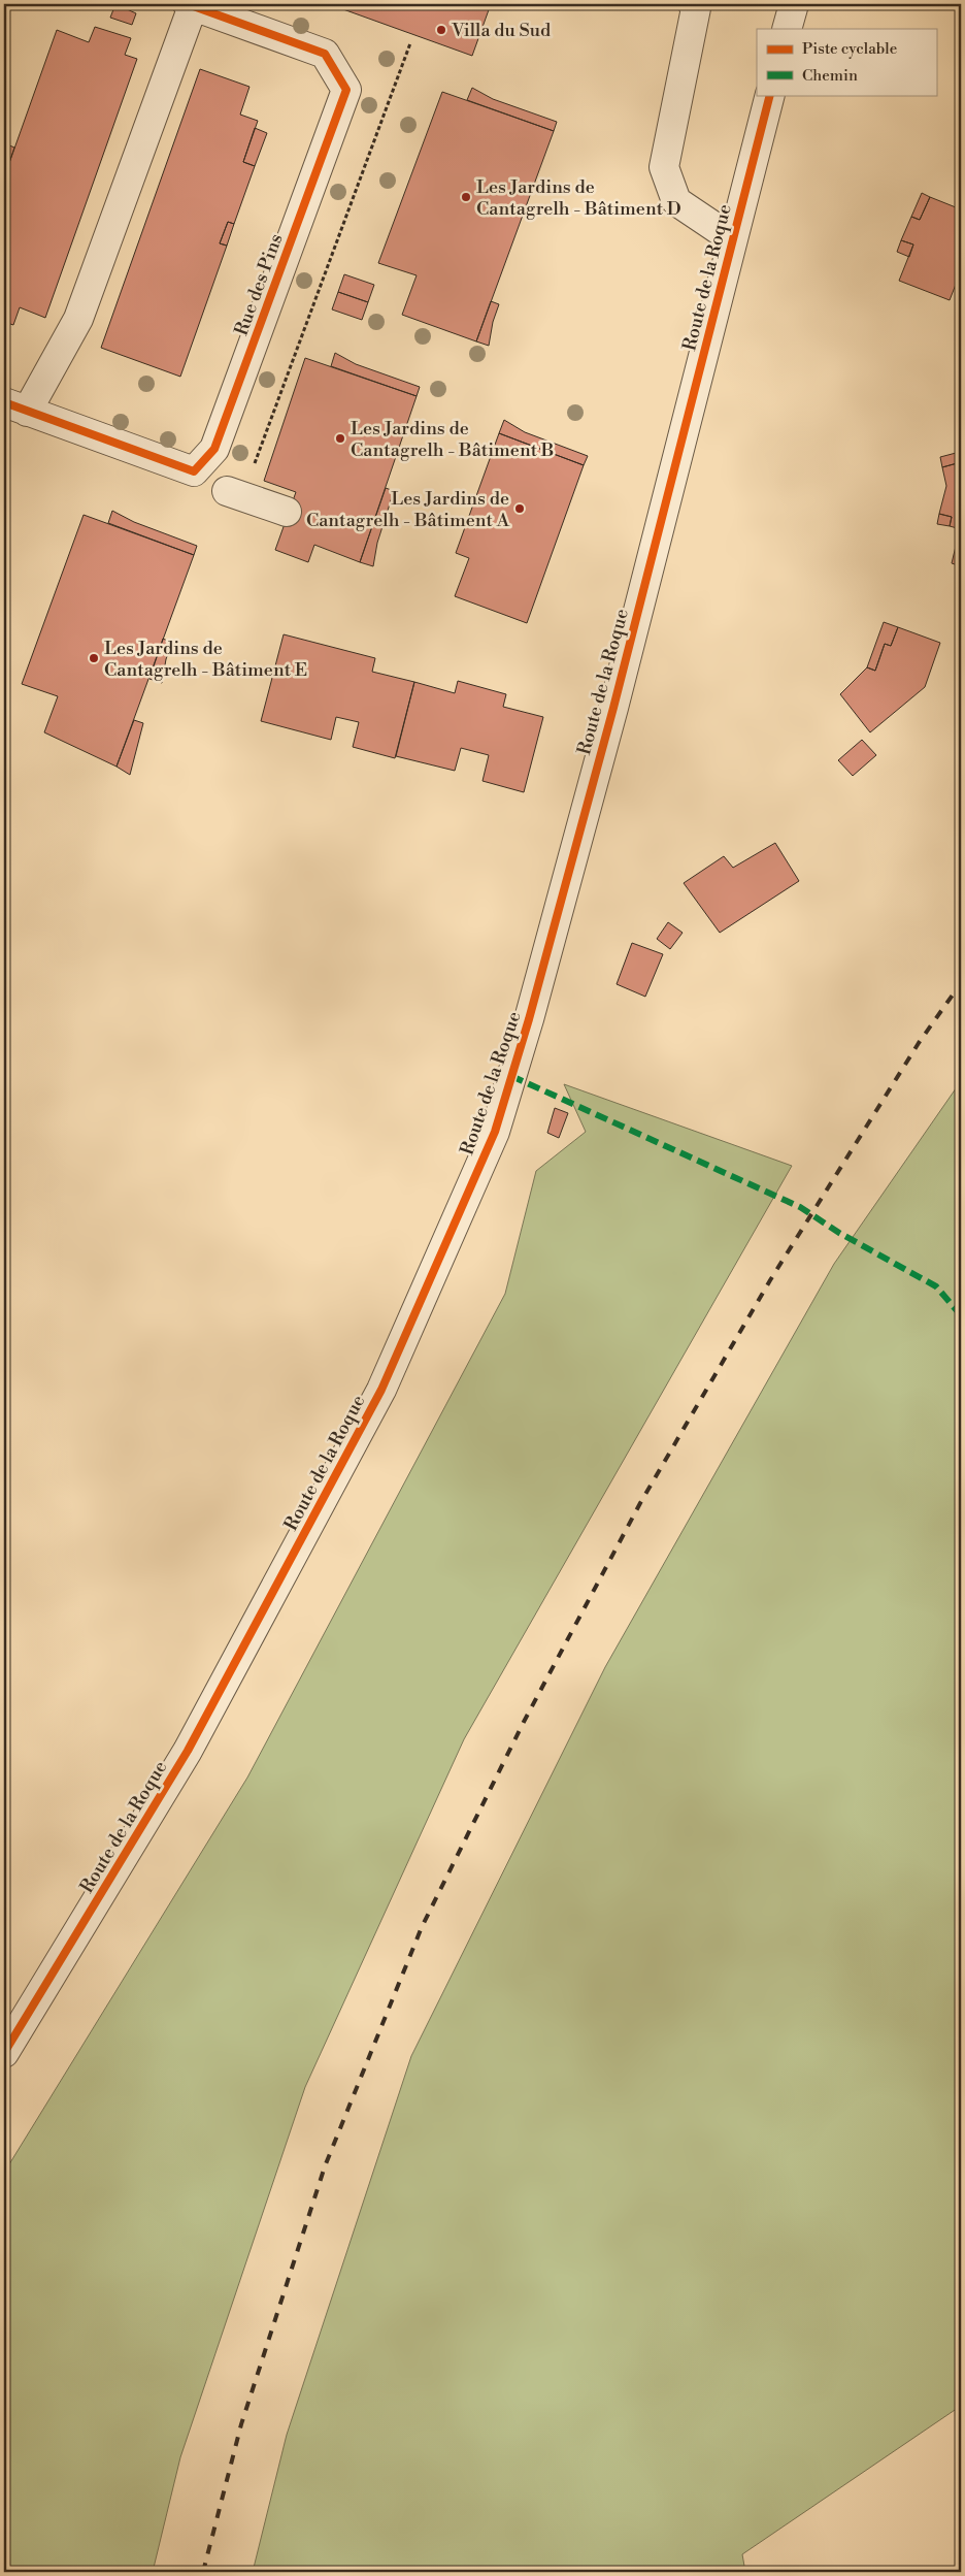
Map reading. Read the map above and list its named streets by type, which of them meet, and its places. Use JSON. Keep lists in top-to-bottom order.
{
  "streets": {
    "street": ["Route de la Roque", "Rue des Pins"]
  },
  "places": [
    "Villa du Sud",
    "Les Jardins de Cantagrelh - Bâtiment D",
    "Les Jardins de Cantagrelh - Bâtiment B",
    "Les Jardins de Cantagrelh - Bâtiment A",
    "Les Jardins de Cantagrelh - Bâtiment E"
  ],
  "legend": ["Piste cyclable", "Chemin"]
}
